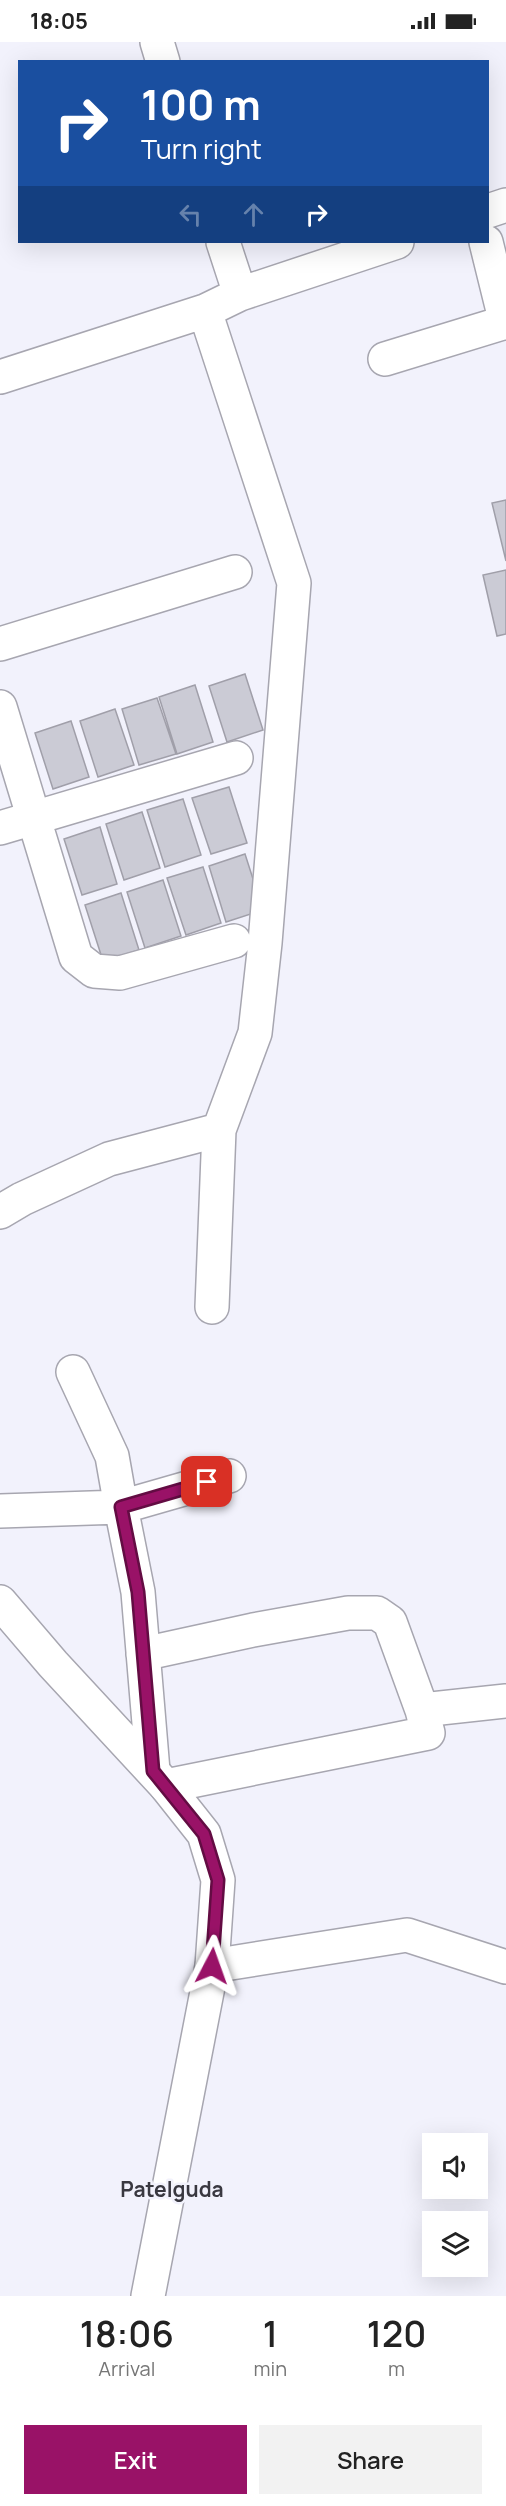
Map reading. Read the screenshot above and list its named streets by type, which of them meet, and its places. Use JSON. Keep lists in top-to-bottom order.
{
  "districts": ["Patelguda"],
  "page": {
    "status": "18:05",
    "turn": ["100 m", "Turn right"],
    "eta": [
      "18:06",
      "Arrival",
      "1",
      "min",
      "120",
      "m"
    ],
    "buttons": ["Exit", "Share"]
  }
}
